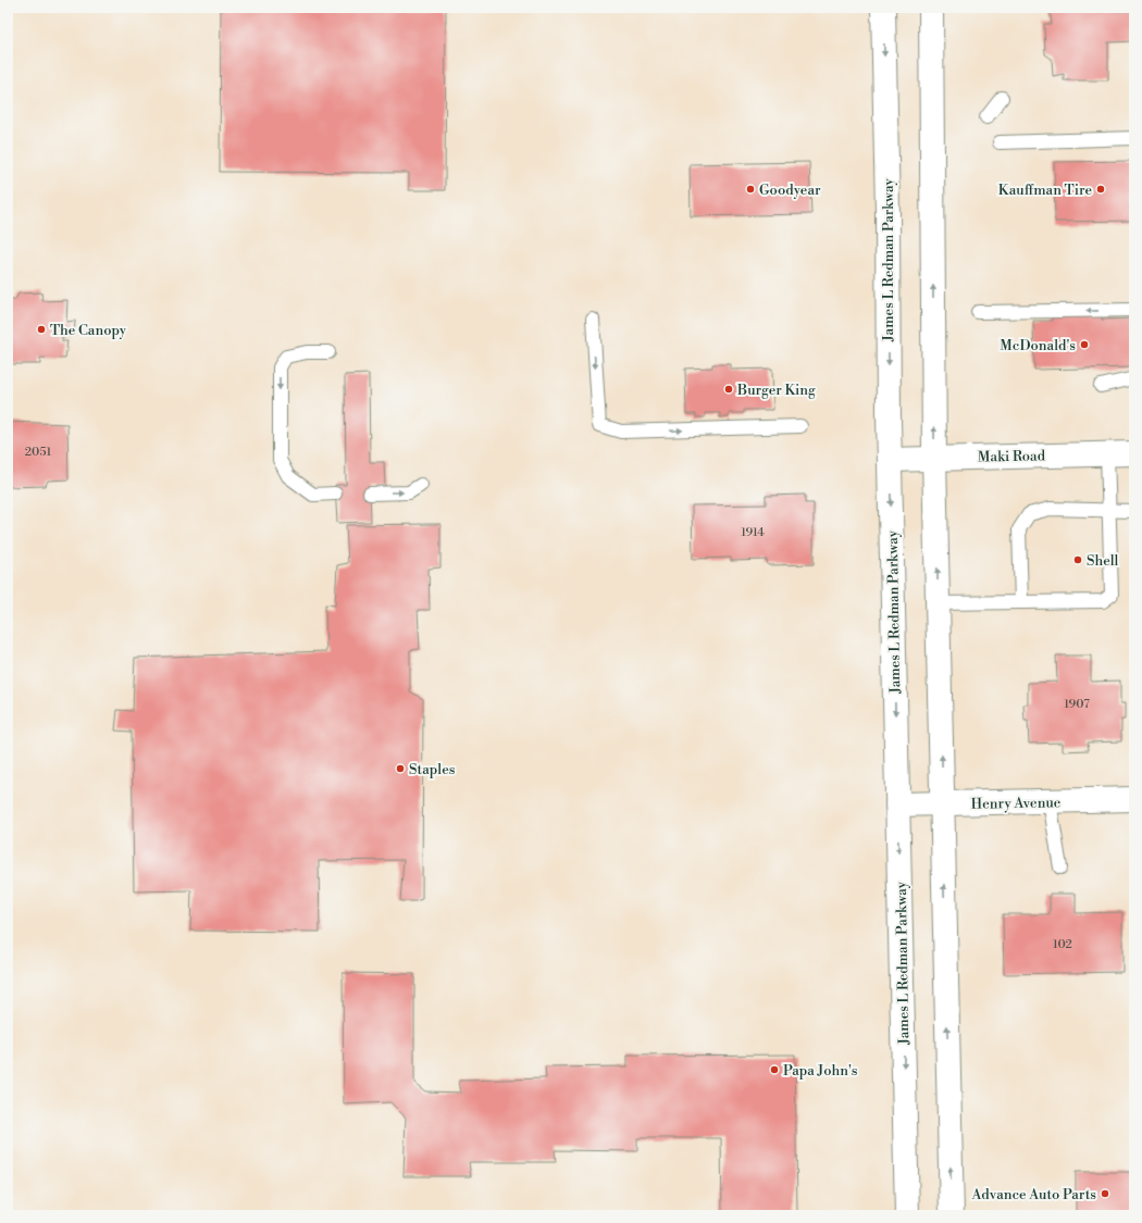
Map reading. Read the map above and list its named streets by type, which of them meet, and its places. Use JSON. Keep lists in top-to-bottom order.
{
  "streets": {
    "main road": ["James L Redman Parkway", "Maki Road", "Henry Avenue"]
  },
  "crossings": [
    ["James L Redman Parkway", "Maki Road"],
    ["James L Redman Parkway", "Henry Avenue"]
  ],
  "places": [
    "Goodyear",
    "Kauffman Tire",
    "The Canopy",
    "McDonald's",
    "Burger King",
    "Shell",
    "Staples",
    "Papa John's",
    "Advance Auto Parts"
  ],
  "house_numbers": [
    "2051",
    "1914",
    "1907",
    "102"
  ]
}
